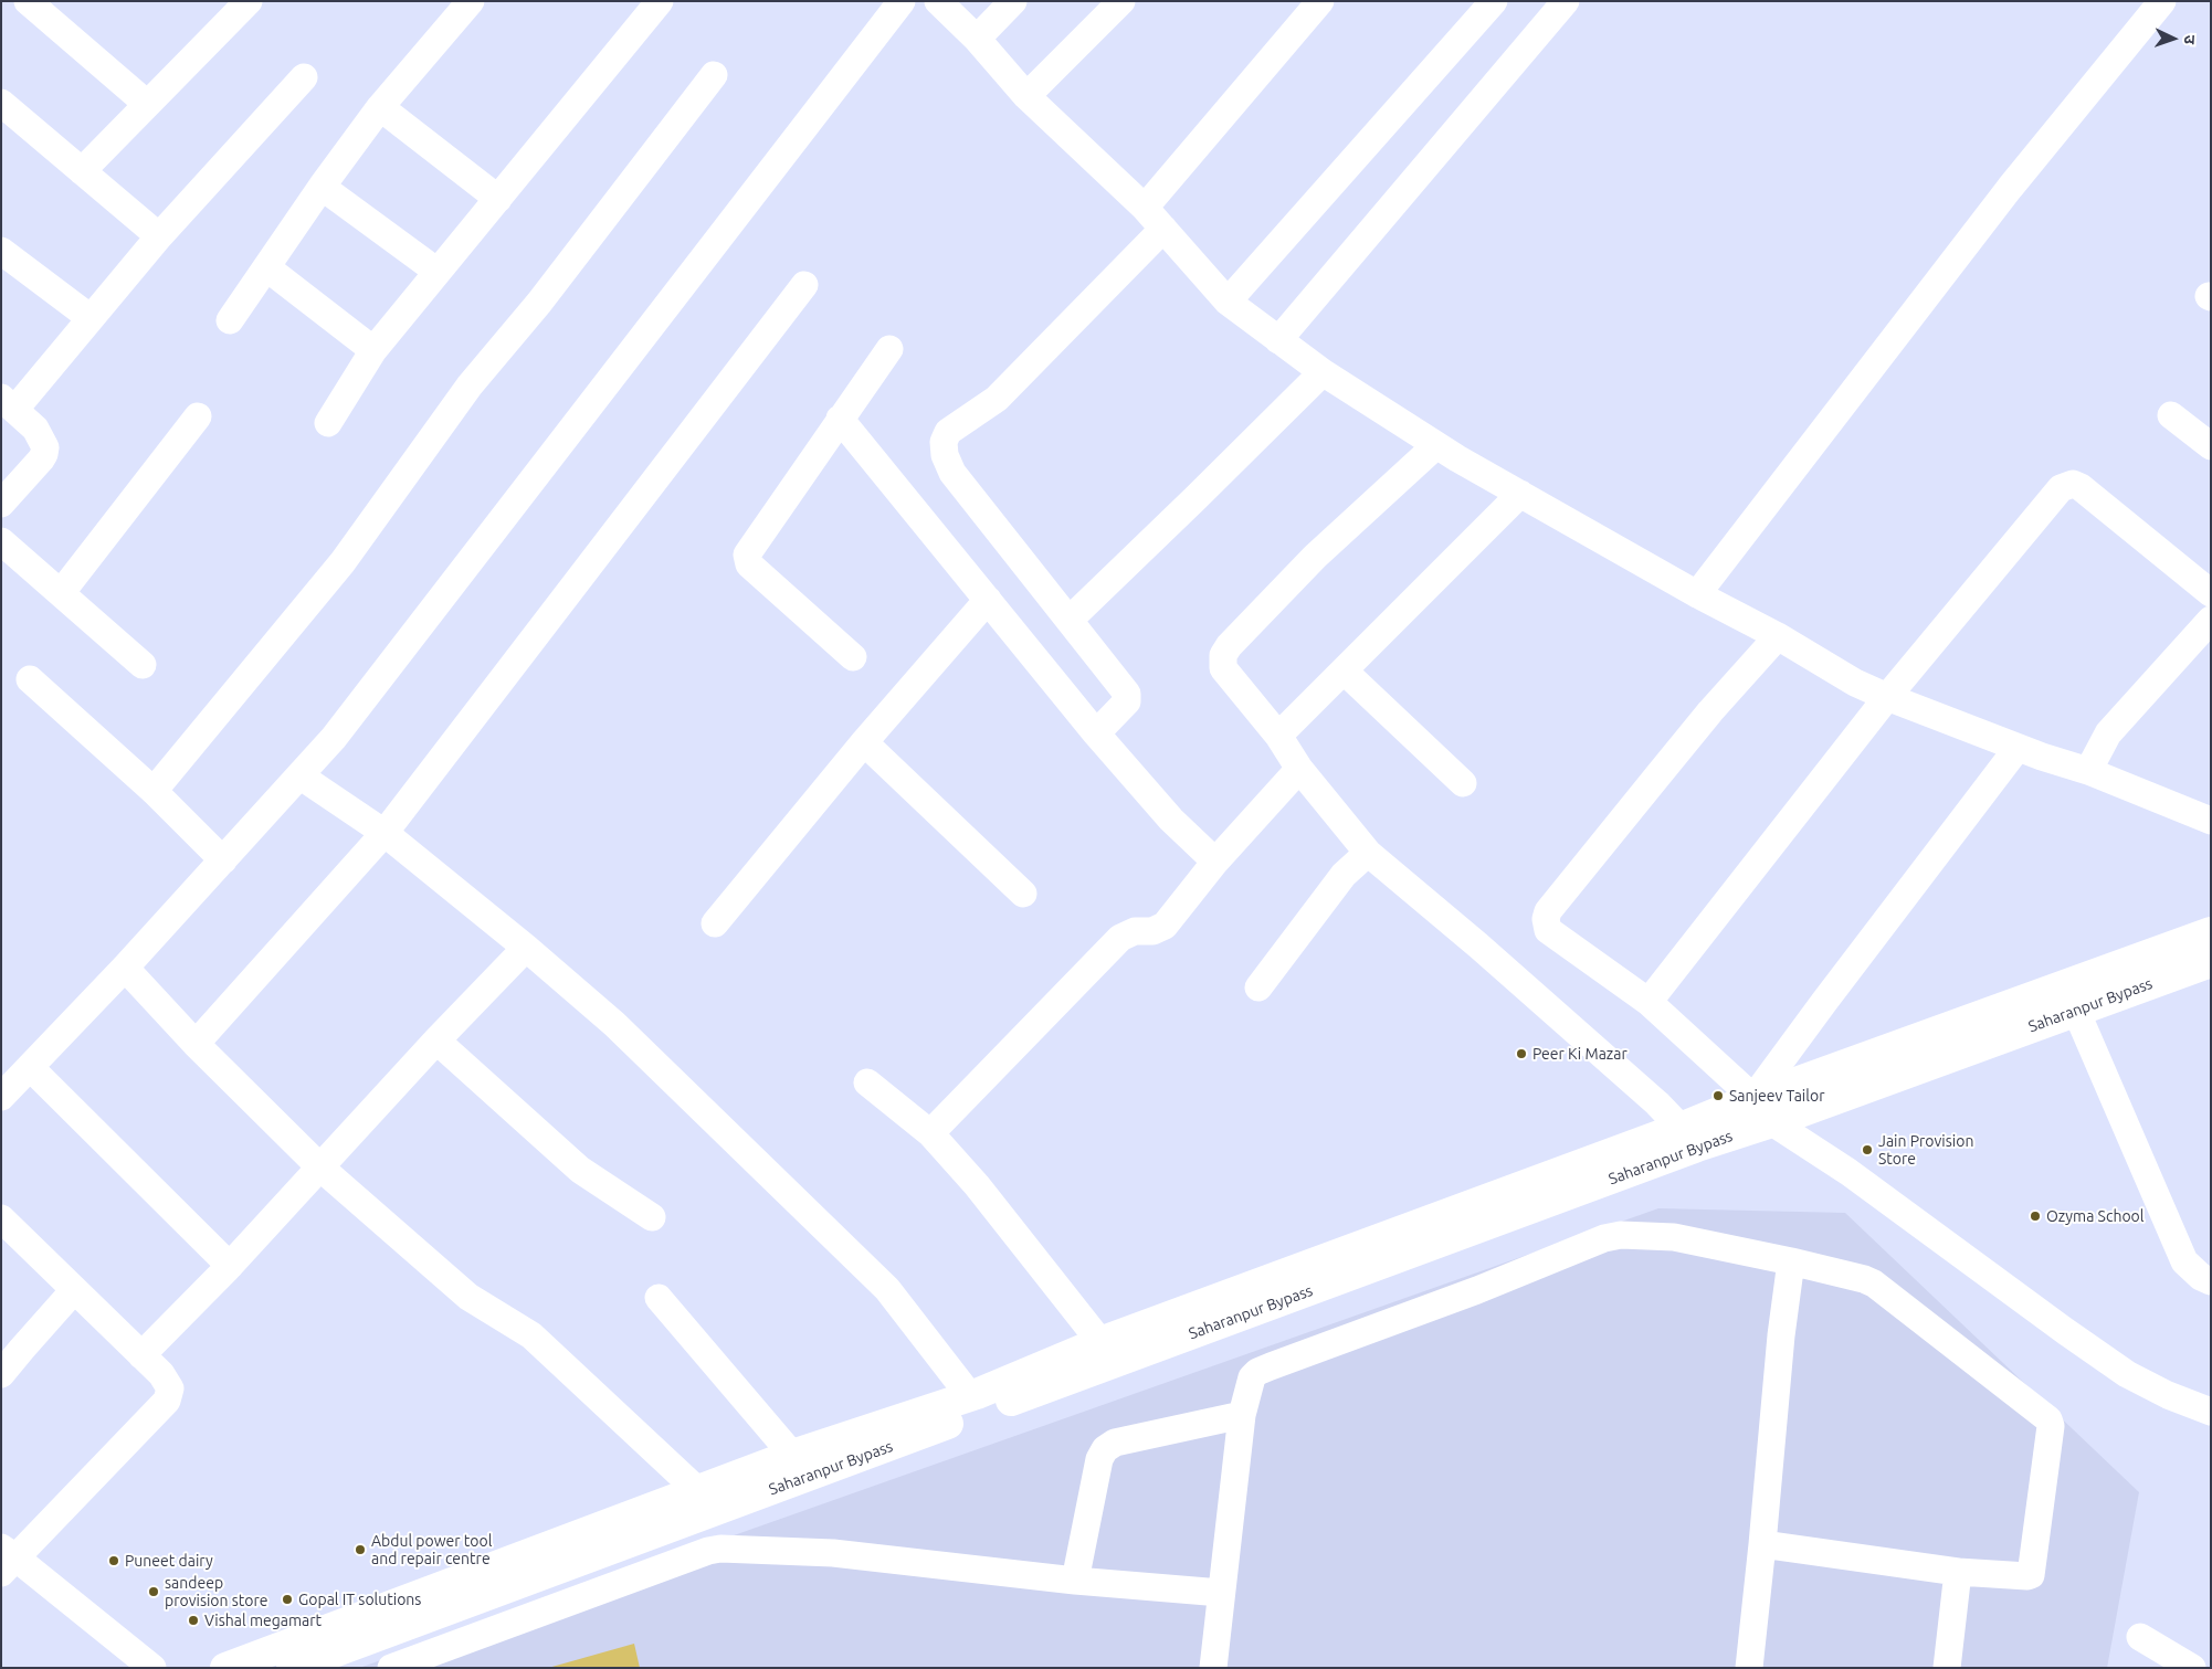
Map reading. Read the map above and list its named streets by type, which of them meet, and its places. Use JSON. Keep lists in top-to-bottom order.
{
  "streets": {
    "main road": ["Saharanpur Bypass"]
  },
  "places": [
    "Peer Ki Mazar",
    "Sanjeev Tailor",
    "Jain Provision Store",
    "Ozyma School",
    "Abdul power tool and repair centre",
    "Puneet dairy",
    "sandeep provision store",
    "Gopal IT solutions",
    "Vishal megamart"
  ],
  "north": "right"
}
